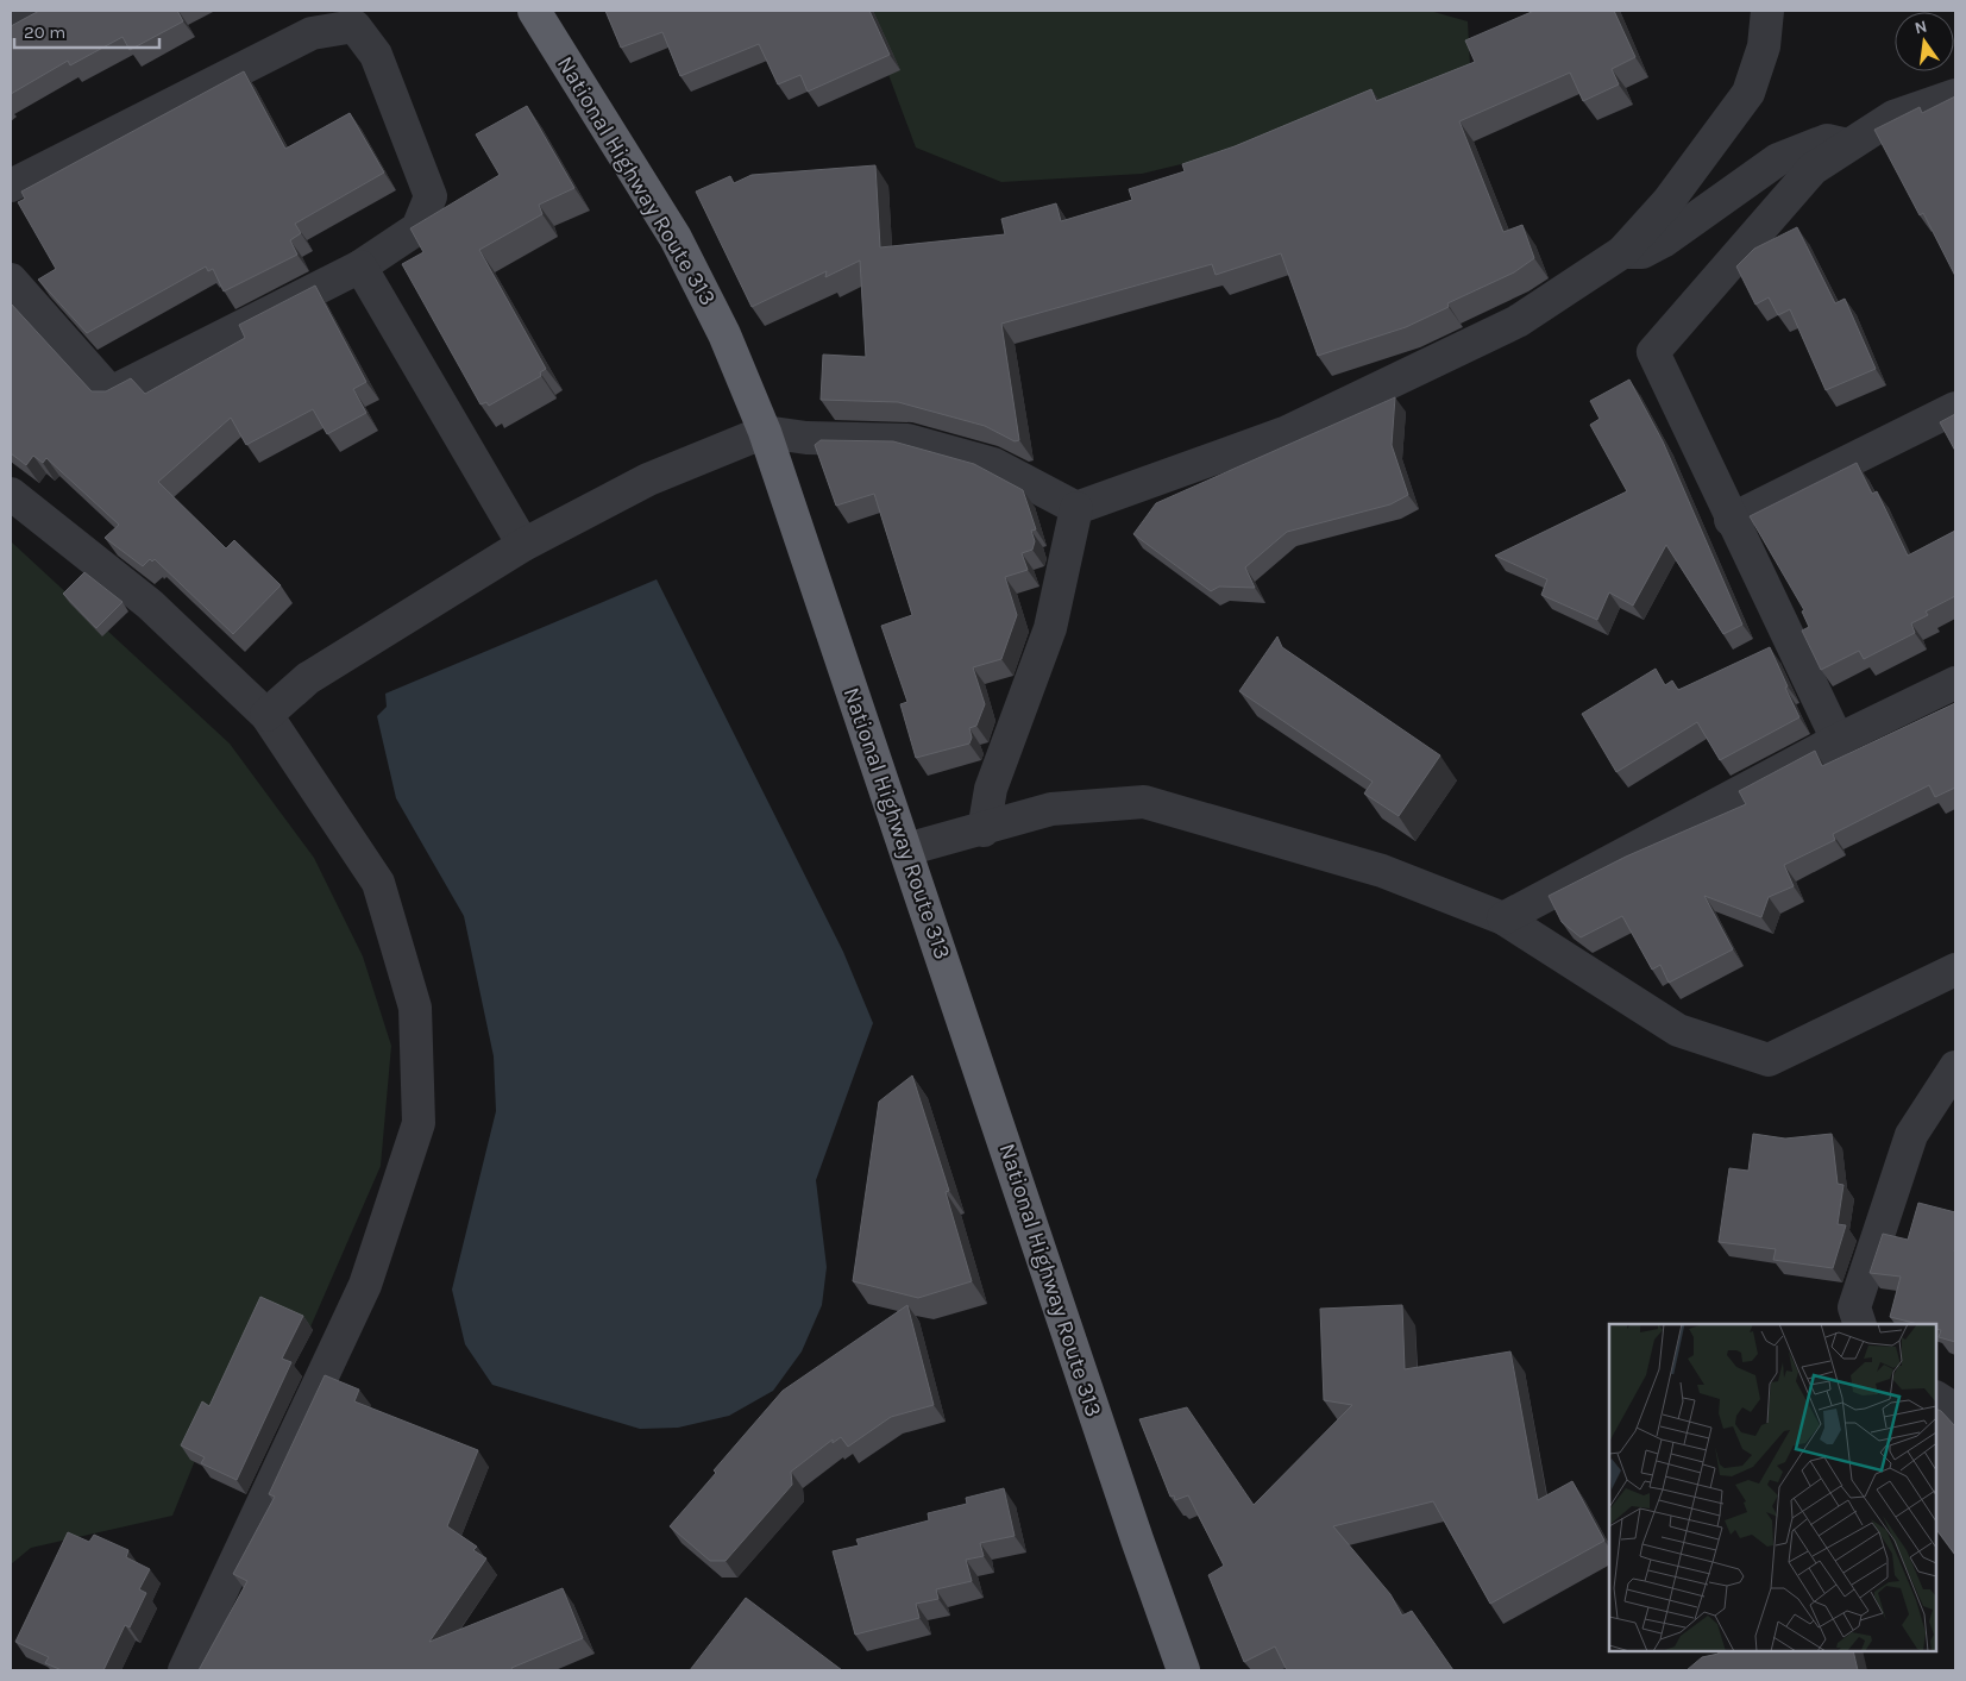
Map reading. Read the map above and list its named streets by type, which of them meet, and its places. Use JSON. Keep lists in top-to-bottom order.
{
  "streets": {
    "highway": ["National Highway Route 313"]
  },
  "scale_bar": "20 m",
  "north": "top"
}
